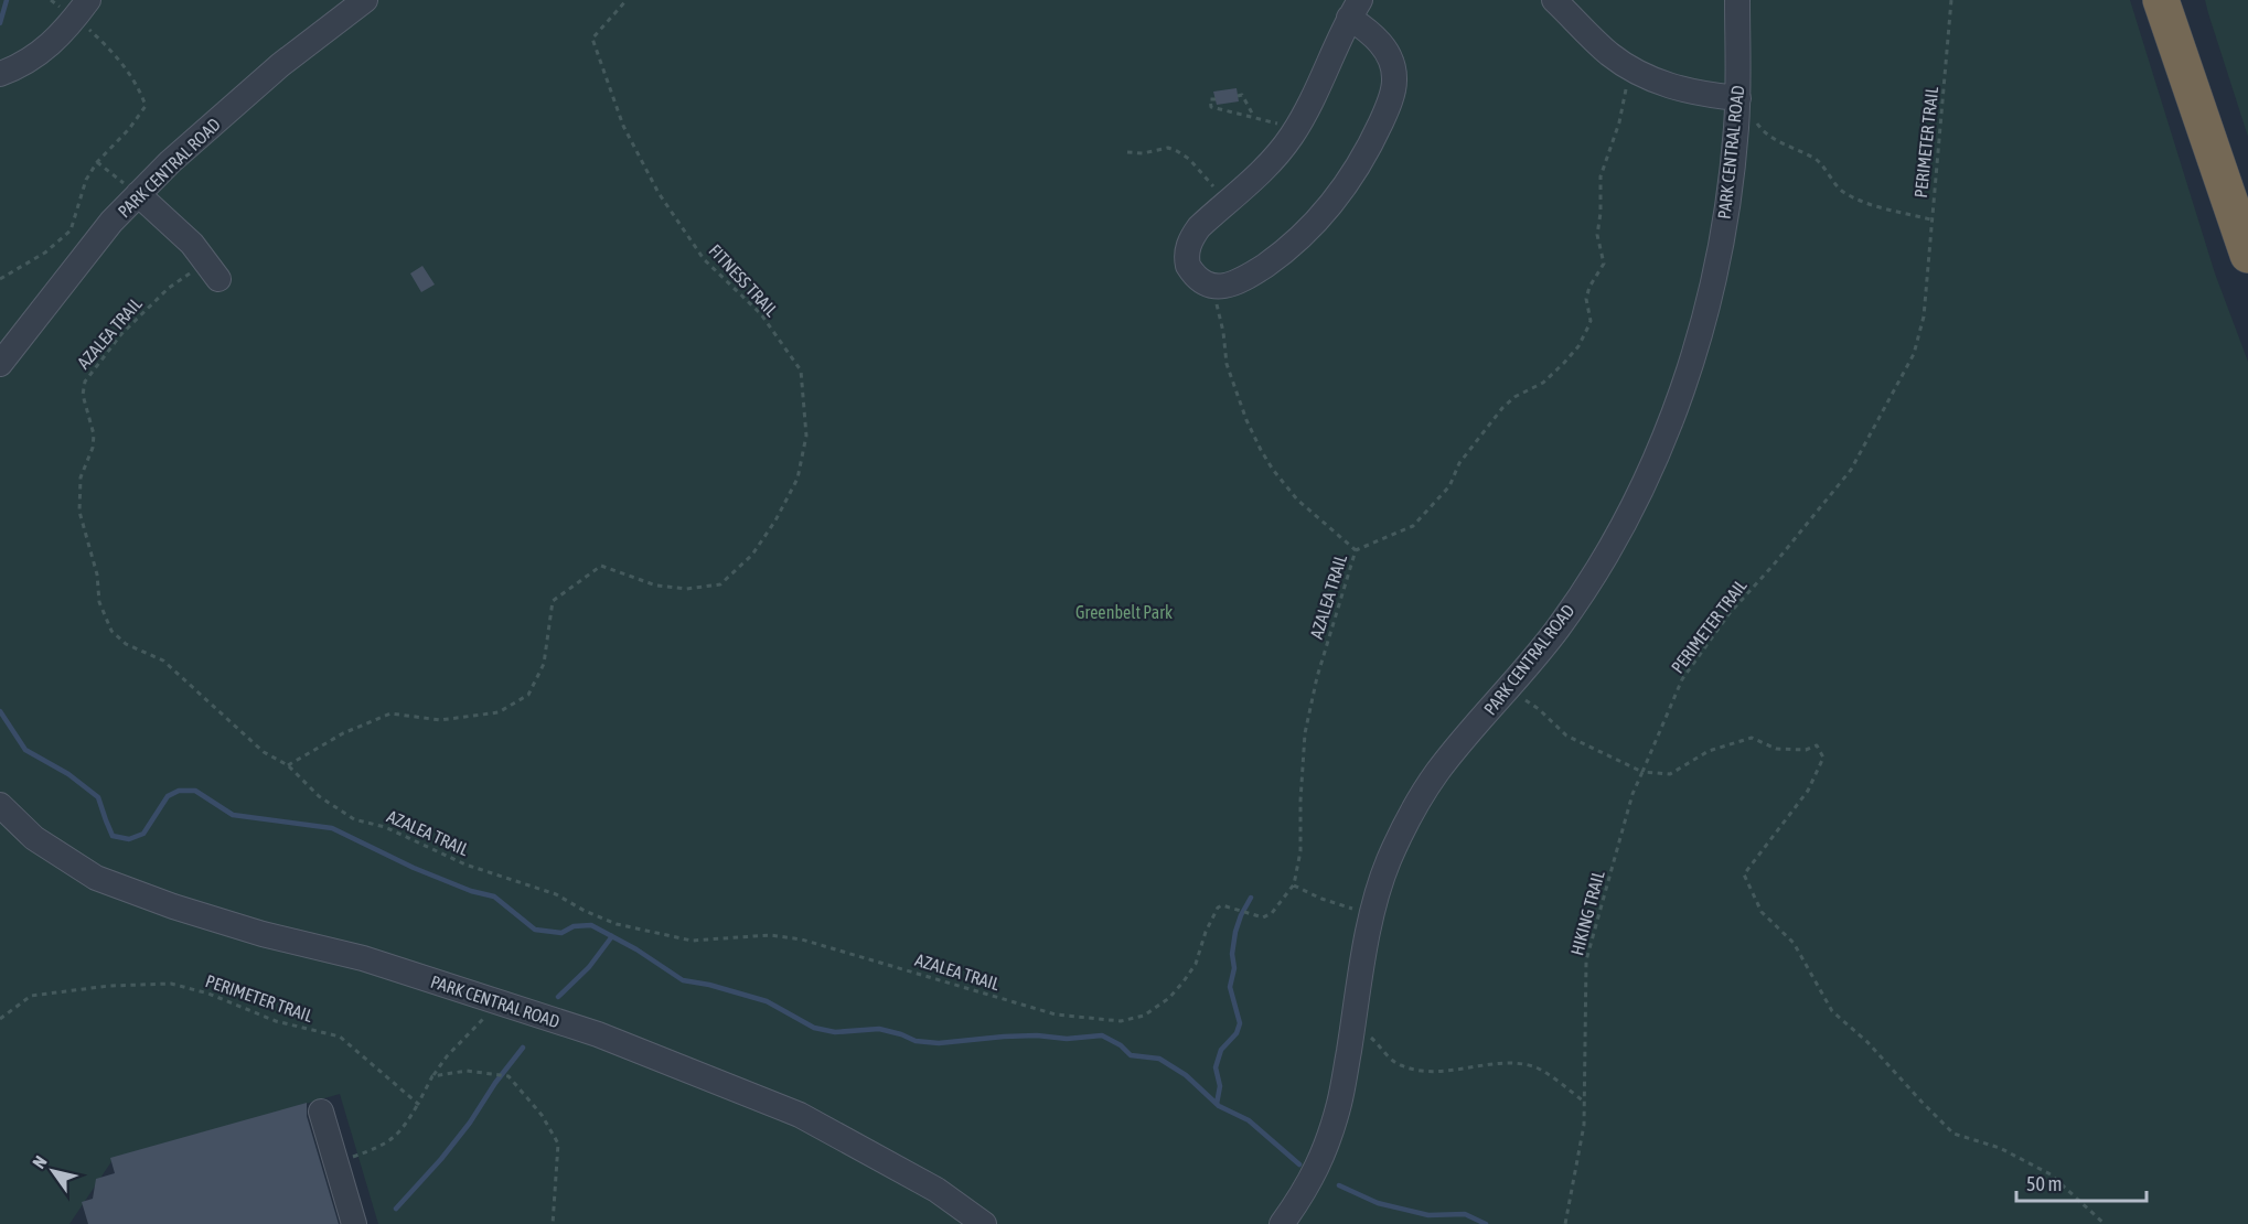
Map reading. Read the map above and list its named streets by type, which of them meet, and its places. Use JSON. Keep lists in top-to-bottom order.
{
  "streets": {
    "street": ["PARK CENTRAL ROAD"],
    "path": [
      "PERIMETER TRAIL",
      "FITNESS TRAIL",
      "AZALEA TRAIL",
      "HIKING TRAIL"
    ]
  },
  "crossings": [
    ["PERIMETER TRAIL", "HIKING TRAIL"],
    ["FITNESS TRAIL", "AZALEA TRAIL"]
  ],
  "parks": ["Greenbelt Park"],
  "scale_bar": "50 m",
  "north": "top left"
}
